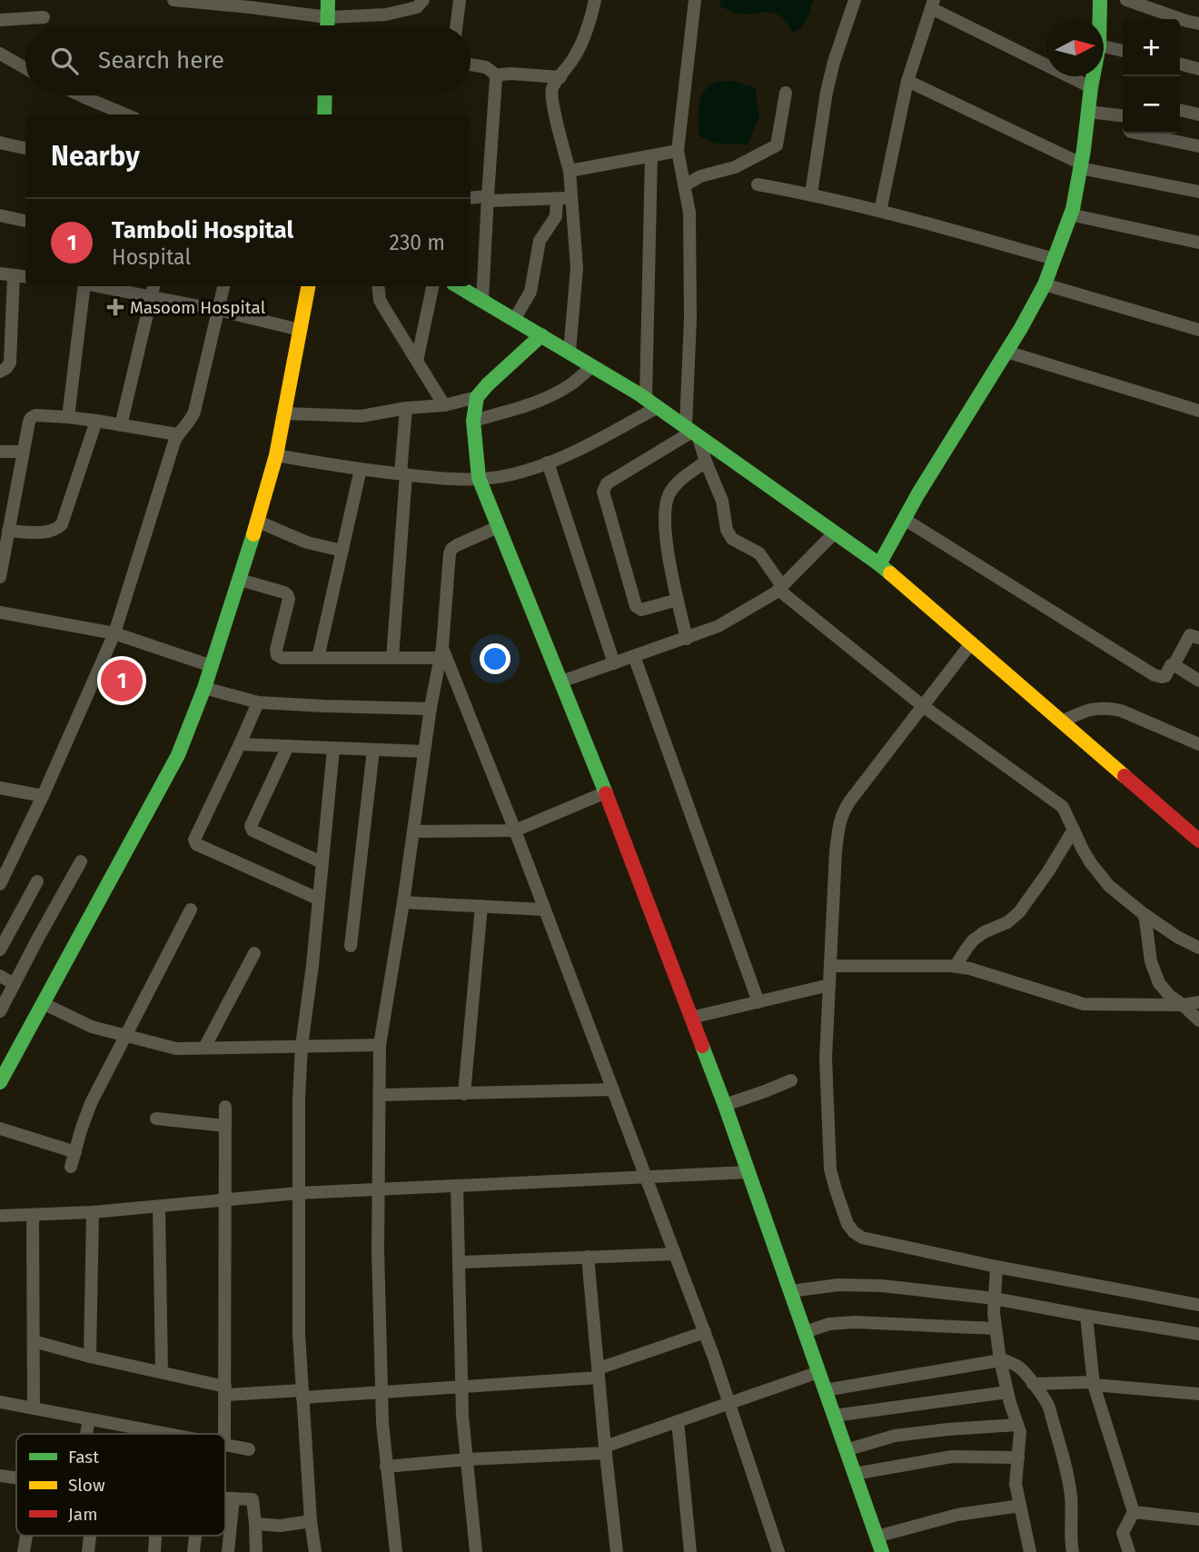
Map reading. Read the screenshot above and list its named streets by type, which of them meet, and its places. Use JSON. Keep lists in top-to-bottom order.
{
  "places": {
    "health": ["Masoom Hospital"]
  },
  "legend": ["Fast", "Slow", "Jam"],
  "north": "right",
  "page": {
    "map_buttons": ["+", "−"],
    "search": "Search here",
    "heading": "Nearby",
    "list": [
      {
        "mark": "1",
        "name": "Tamboli Hospital",
        "note": "Hospital",
        "value": "230 m"
      }
    ],
    "pins": "1"
  }
}
